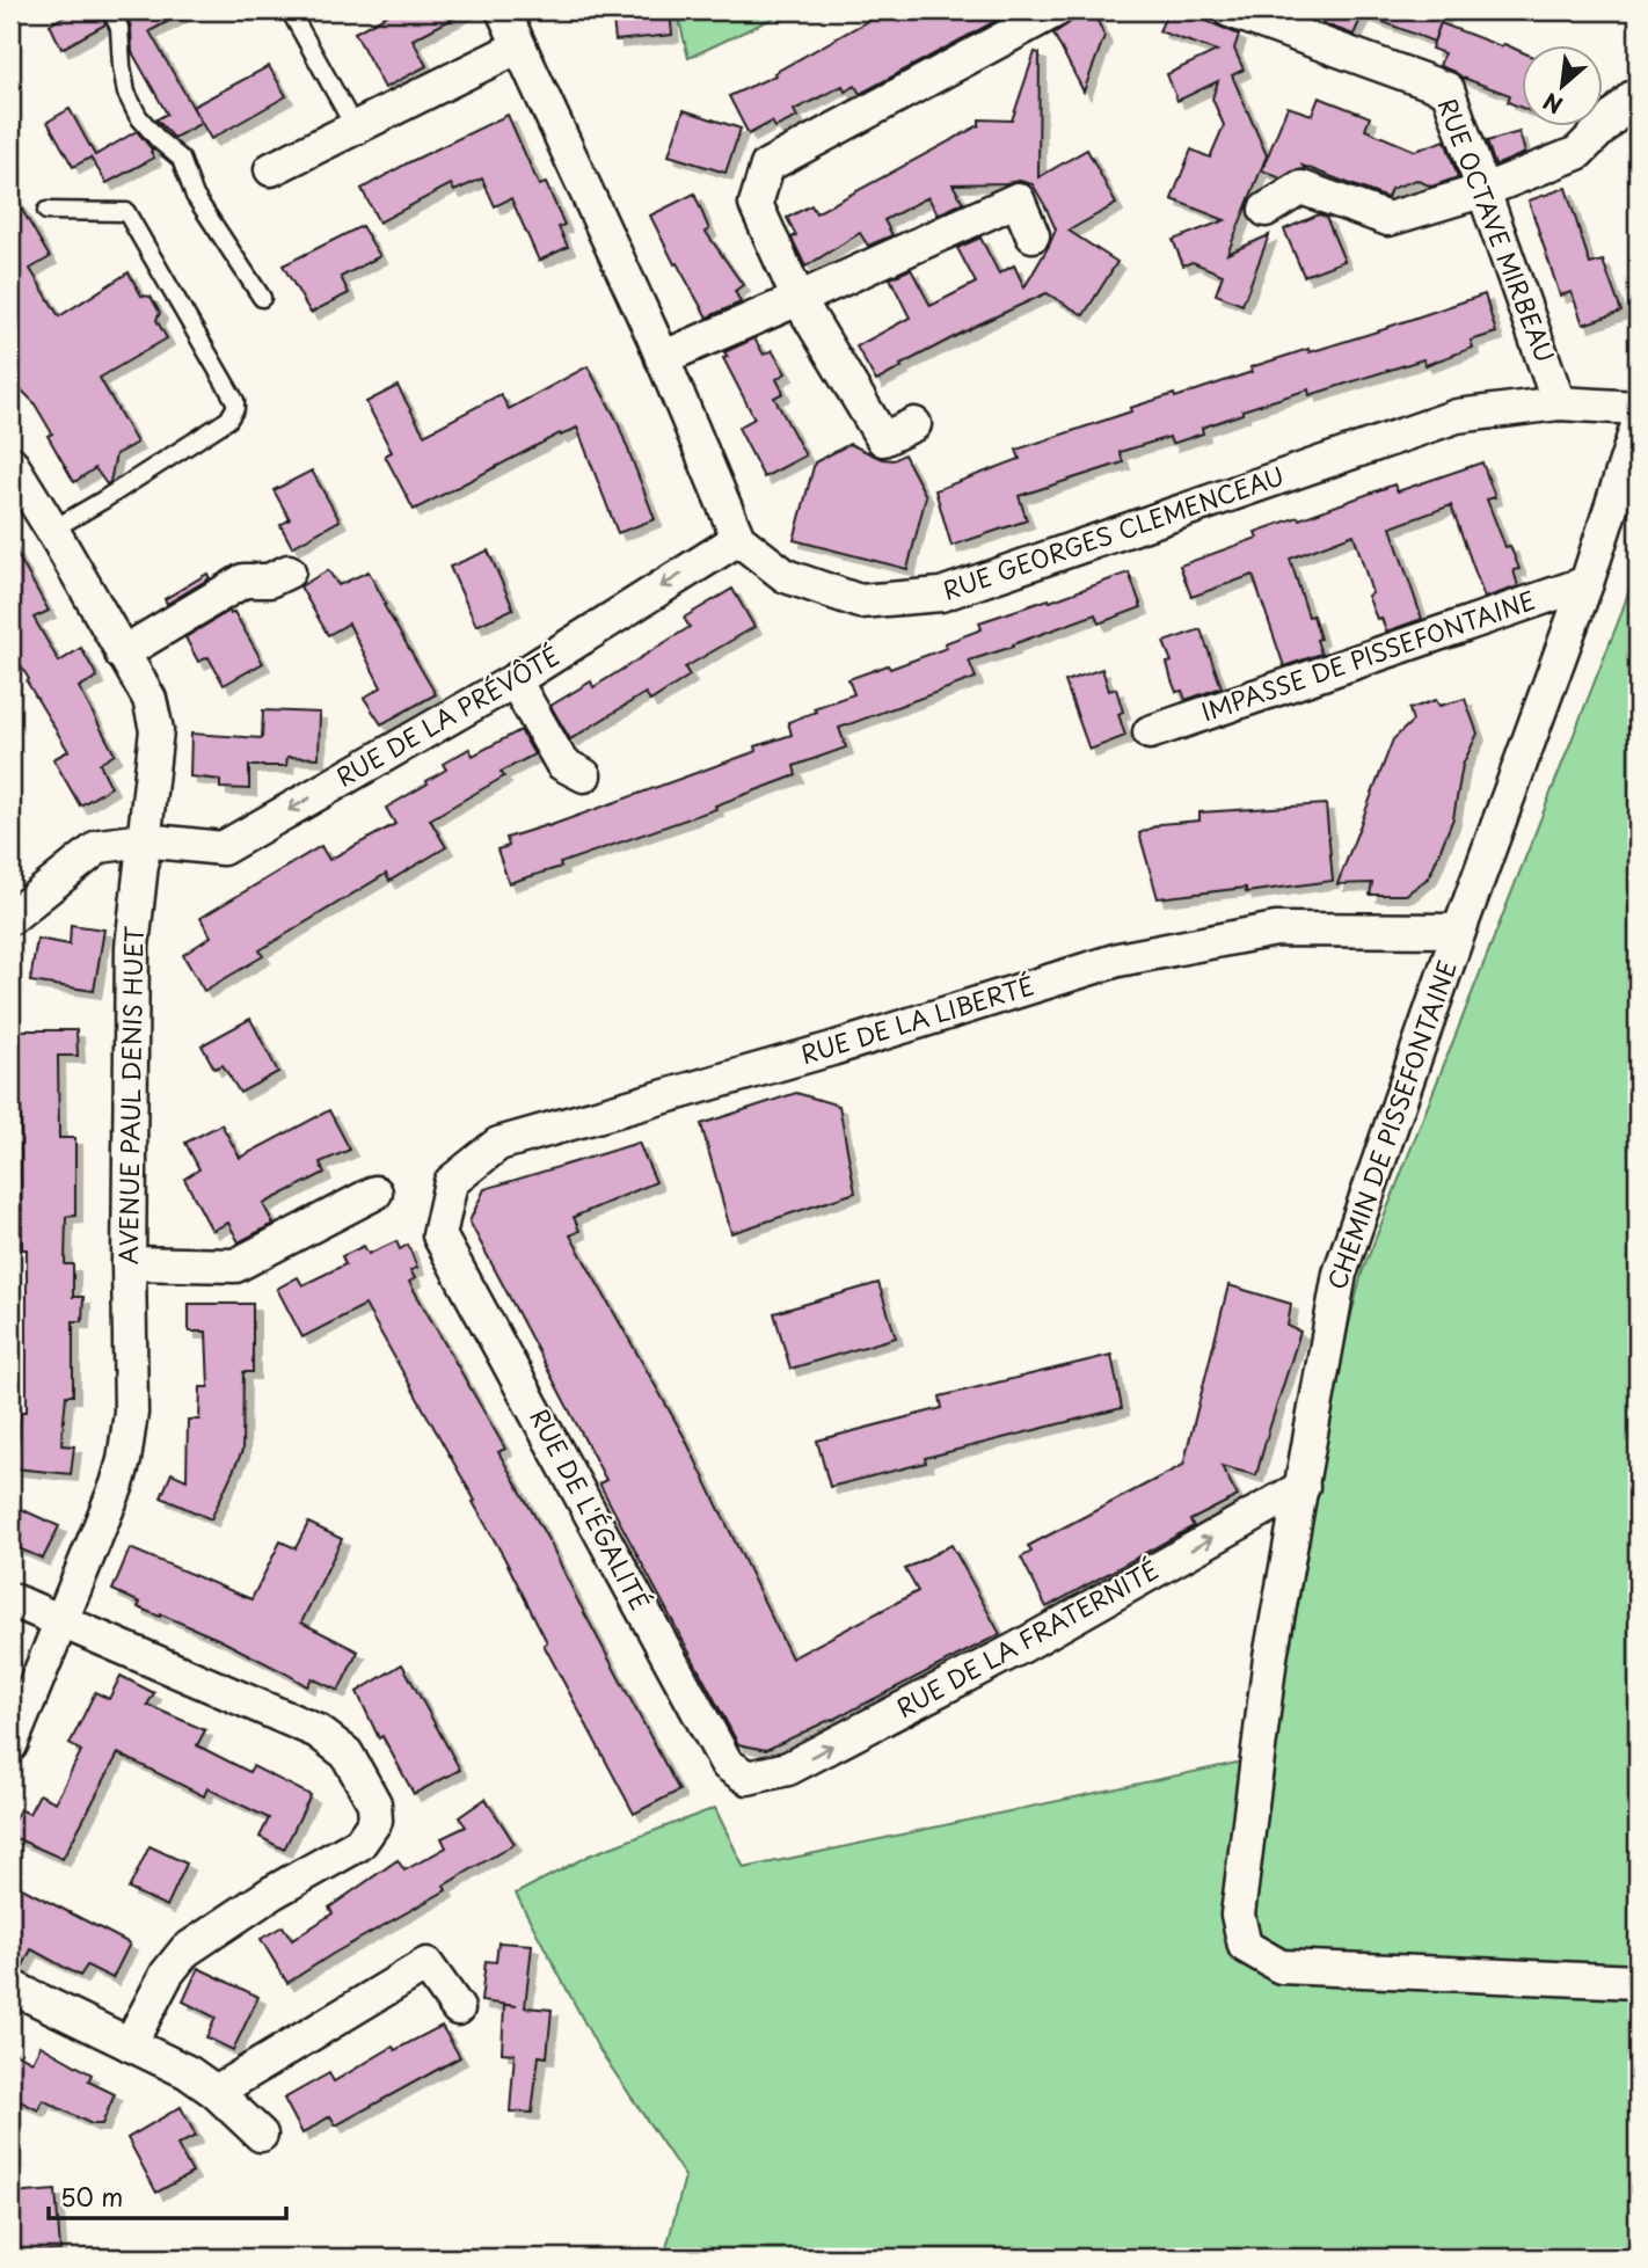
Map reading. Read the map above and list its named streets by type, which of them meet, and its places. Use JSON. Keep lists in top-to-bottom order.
{
  "streets": {
    "street": [
      "RUE OCTAVE MIRBEAU",
      "RUE GEORGES CLEMENCEAU",
      "IMPASSE DE PISSEFONTAINE",
      "RUE DE LA PRÉVÔTÉ",
      "RUE DE LA LIBERTÉ",
      "AVENUE PAUL DENIS HUET",
      "CHEMIN DE PISSEFONTAINE",
      "RUE DE L'ÉGALITÉ",
      "RUE DE LA FRATERNITÉ"
    ]
  },
  "crossings": [
    ["RUE OCTAVE MIRBEAU", "RUE GEORGES CLEMENCEAU"],
    ["RUE GEORGES CLEMENCEAU", "RUE DE LA PRÉVÔTÉ"],
    ["IMPASSE DE PISSEFONTAINE", "CHEMIN DE PISSEFONTAINE"],
    ["RUE DE LA PRÉVÔTÉ", "AVENUE PAUL DENIS HUET"],
    ["RUE DE LA LIBERTÉ", "CHEMIN DE PISSEFONTAINE"],
    ["RUE DE LA LIBERTÉ", "RUE DE L'ÉGALITÉ"],
    ["CHEMIN DE PISSEFONTAINE", "RUE DE LA FRATERNITÉ"],
    ["RUE DE L'ÉGALITÉ", "RUE DE LA FRATERNITÉ"]
  ],
  "one_way": ["RUE DE LA PRÉVÔTÉ", "RUE DE LA FRATERNITÉ"],
  "scale_bar": "50 m",
  "north": "bottom left"
}
